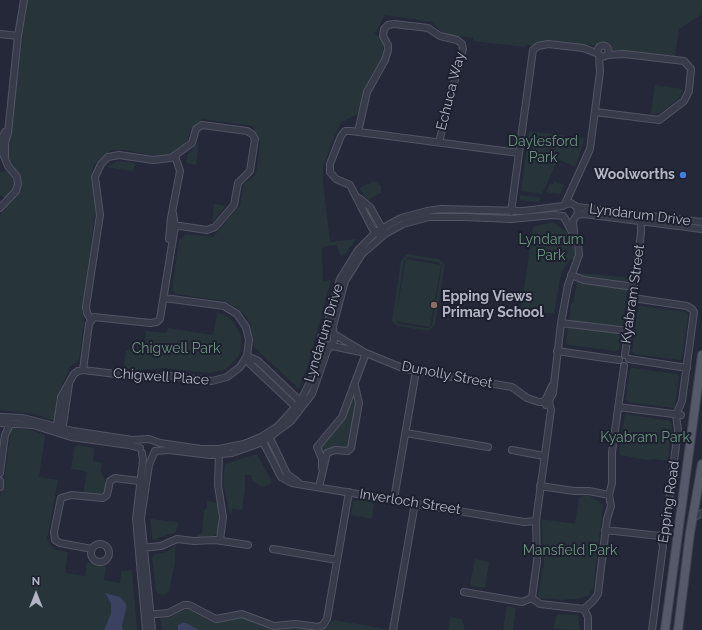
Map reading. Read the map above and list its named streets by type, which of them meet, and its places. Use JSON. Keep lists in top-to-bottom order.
{
  "streets": {
    "main road": ["Epping Road"],
    "street": [
      "Echuca Way",
      "Lyndarum Drive",
      "Kyabram Street",
      "Dunolly Street",
      "Chigwell Place",
      "Inverloch Street"
    ]
  },
  "crossings": [
    ["Lyndarum Drive", "Kyabram Street"],
    ["Lyndarum Drive", "Dunolly Street"],
    ["Lyndarum Drive", "Inverloch Street"]
  ],
  "parks": [
    "Daylesford Park",
    "Lyndarum Park",
    "Chigwell Park",
    "Kyabram Park",
    "Mansfield Park"
  ],
  "places": ["Woolworths", "Epping Views Primary School"],
  "north": "top"
}
